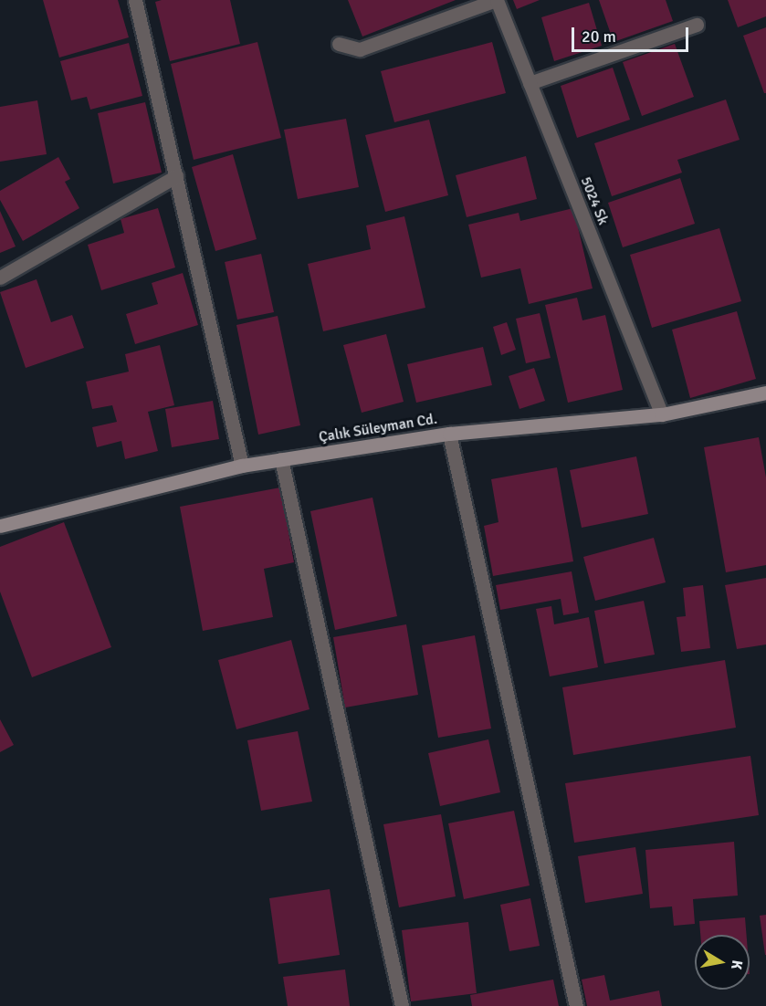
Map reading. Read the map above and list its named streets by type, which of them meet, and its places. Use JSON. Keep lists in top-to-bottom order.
{
  "streets": {
    "main road": ["Çalık Süleyman Cd."],
    "street": ["5024 Sk"]
  },
  "crossings": [
    ["5024 Sk", "Çalık Süleyman Cd."]
  ],
  "scale_bar": "20 m",
  "north": "right"
}
